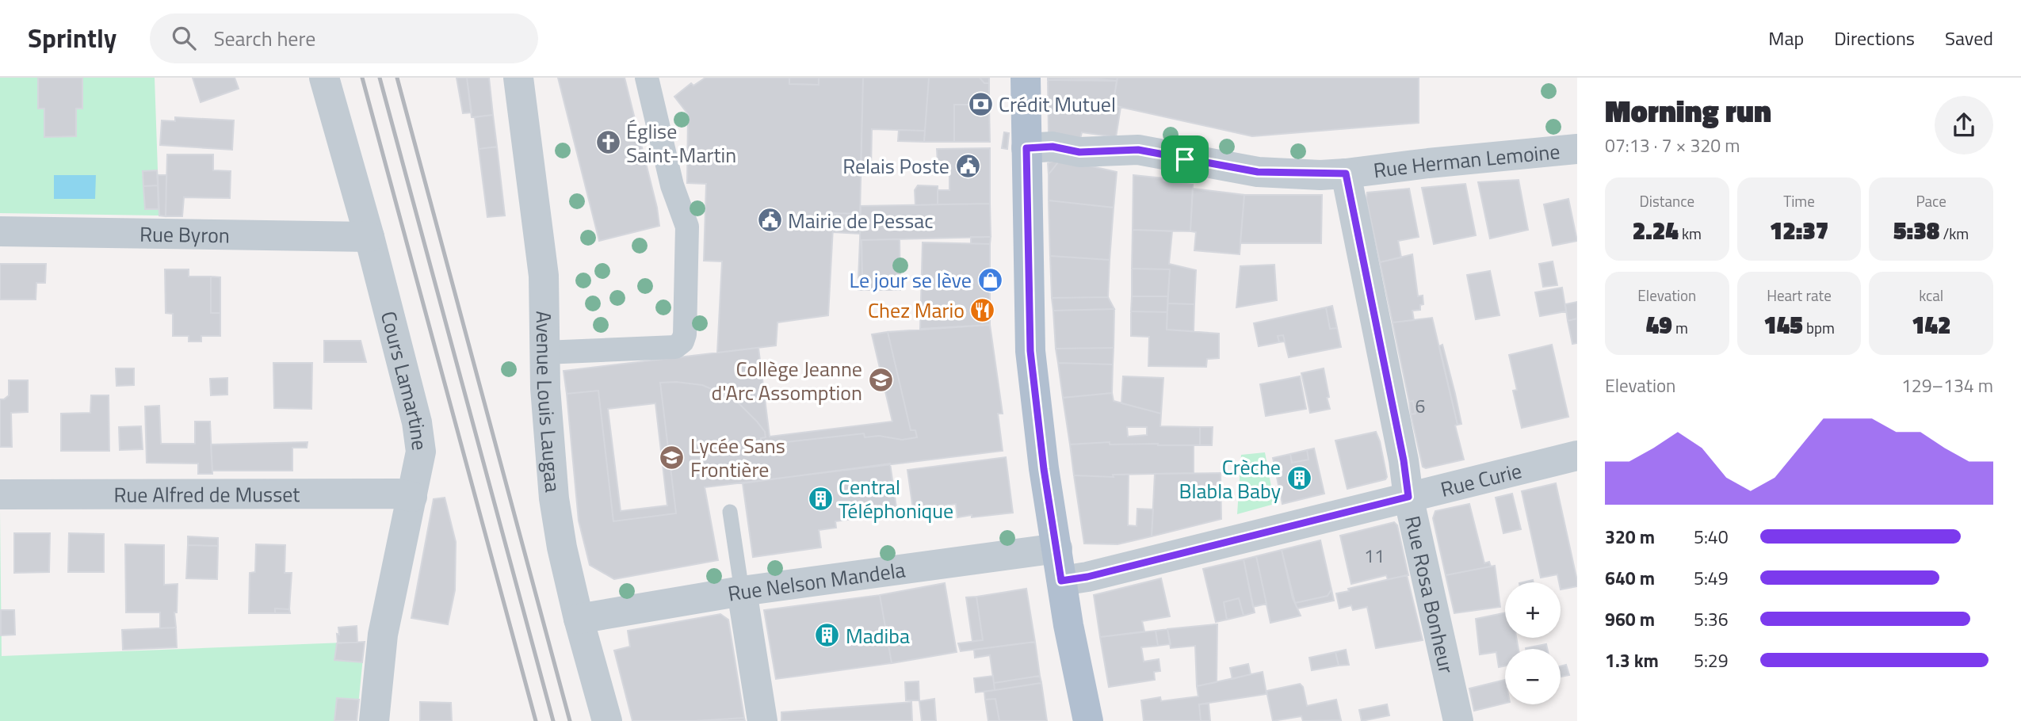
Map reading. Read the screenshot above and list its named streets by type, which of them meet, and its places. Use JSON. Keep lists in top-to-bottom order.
{
  "streets": {
    "street": [
      "Rue Herman Lemoine",
      "Rue Byron",
      "Cours Lamartine",
      "Avenue Louis Laugaa",
      "Rue Curie",
      "Rue Alfred de Musset",
      "Rue Nelson Mandela",
      "Rue Rosa Bonheur"
    ]
  },
  "crossings": [
    ["Rue Herman Lemoine", "Rue Rosa Bonheur"],
    ["Rue Byron", "Cours Lamartine"],
    ["Cours Lamartine", "Rue Alfred de Musset"],
    ["Avenue Louis Laugaa", "Rue Nelson Mandela"],
    ["Rue Curie", "Rue Rosa Bonheur"]
  ],
  "places": {
    "bank": ["Crédit Mutuel"],
    "church": ["Église Saint-Martin"],
    "public building": ["Relais Poste", "Mairie de Pessac"],
    "shop": ["Le jour se lève"],
    "restaurant": ["Chez Mario"],
    "school or university": ["Collège Jeanne d'Arc Assomption", "Lycée Sans Frontière"],
    "building": ["Crèche Blabla Baby", "Central Téléphonique", "Madiba"]
  },
  "house_numbers": ["6", "11"],
  "page": {
    "header": "Sprintly",
    "search": "Search here",
    "nav": ["Map", "Directions", "Saved"],
    "heading": ["Morning run", "07:13 · 7 × 320 m"],
    "stats": [
      ["Distance", "2.24 km"],
      ["Time", "12:37"],
      ["Pace", "5:38 /km"],
      ["Elevation", "49 m"],
      ["Heart rate", "145 bpm"],
      ["kcal", "142"]
    ],
    "chart": ["Elevation", "129–134 m"],
    "list": [
      {
        "name": "320 m",
        "note": "5:40"
      },
      {
        "name": "640 m",
        "note": "5:49"
      },
      {
        "name": "960 m",
        "note": "5:36"
      },
      {
        "name": "1.3 km",
        "note": "5:29"
      }
    ],
    "map_buttons": ["+", "−"]
  }
}
